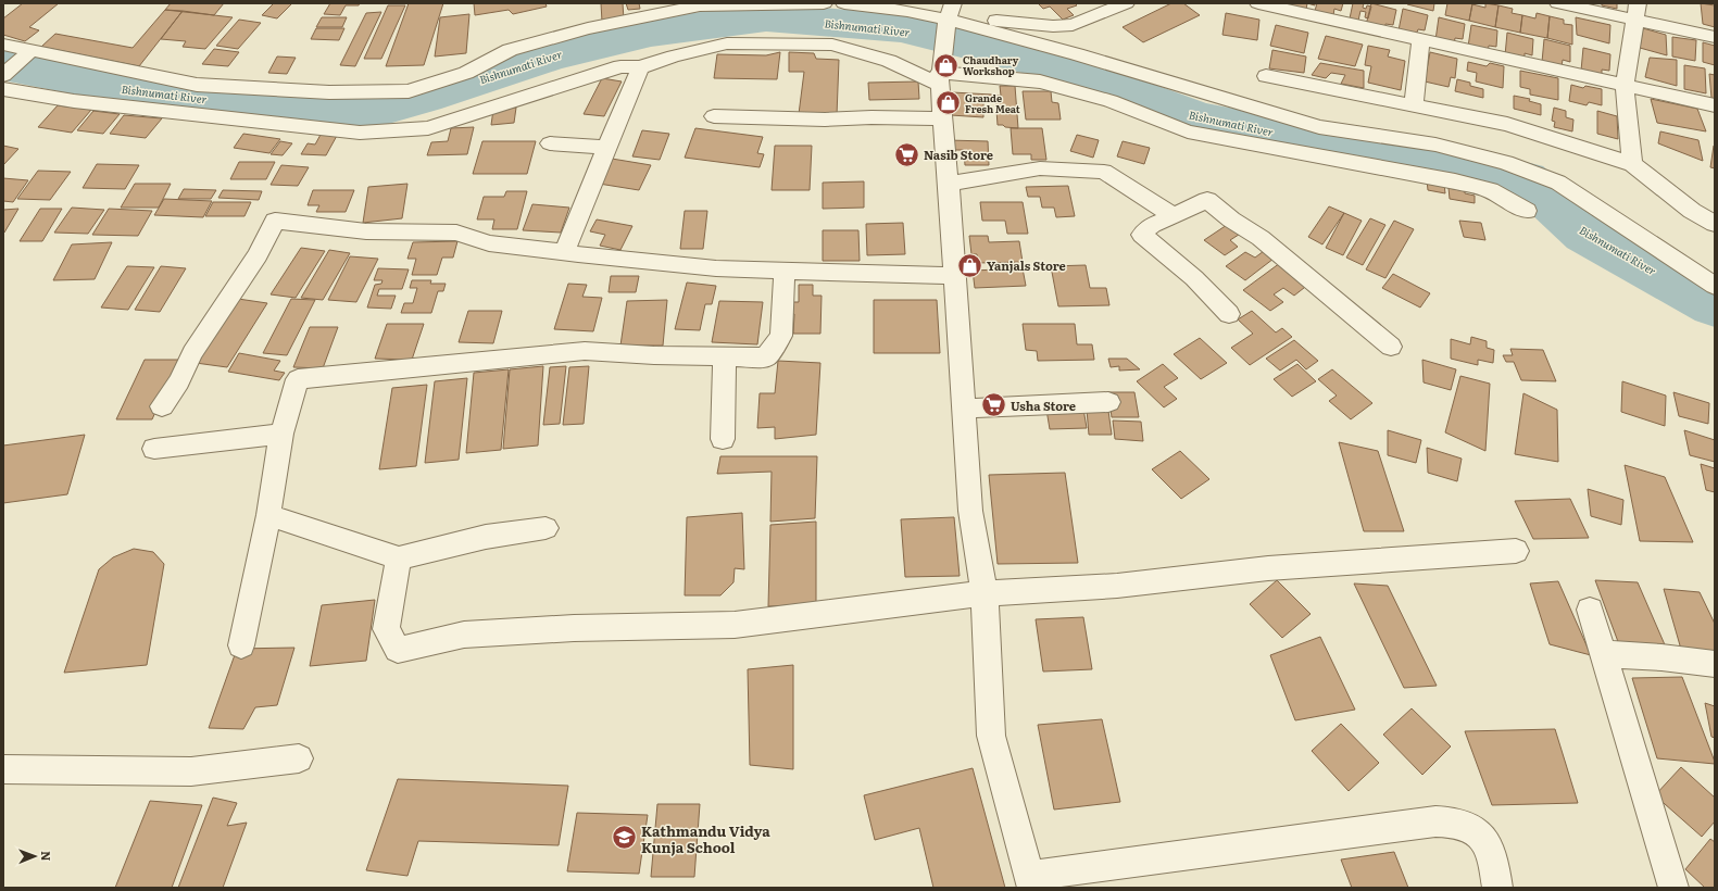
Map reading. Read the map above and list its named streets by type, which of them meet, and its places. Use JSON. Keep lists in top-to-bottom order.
{
  "water": ["Bishnumati River"],
  "places": {
    "shop": ["Chaudhary Workshop", "Grande Fresh Meat", "Yanjals Store"],
    "supermarket": ["Nasib Store", "Usha Store"],
    "school or university": ["Kathmandu Vidya Kunja School"]
  },
  "north": "right"
}
